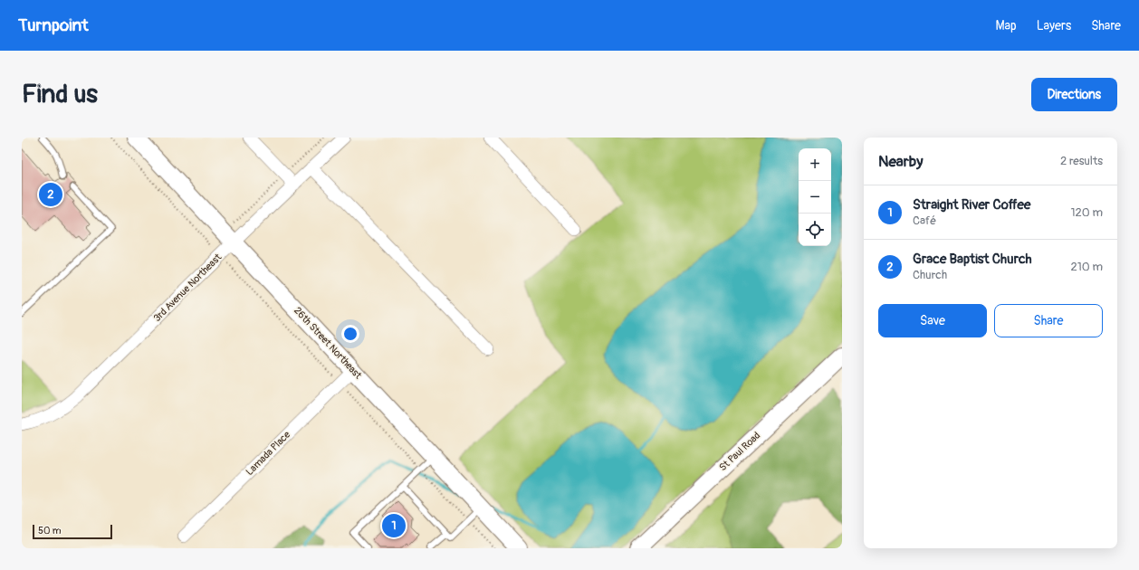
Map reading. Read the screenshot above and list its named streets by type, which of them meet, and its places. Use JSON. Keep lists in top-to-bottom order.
{
  "streets": {
    "main road": ["26th Street Northeast", "St Paul Road"],
    "street": ["3rd Avenue Northeast", "Lamada Place"]
  },
  "crossings": [
    ["3rd Avenue Northeast", "26th Street Northeast"],
    ["26th Street Northeast", "Lamada Place"]
  ],
  "scale_bar": "50 m",
  "page": {
    "header": "Turnpoint",
    "nav": ["Map", "Layers", "Share"],
    "buttons": [
      "Directions",
      ["Save", "Share"]
    ],
    "title": "Find us",
    "heading": ["Nearby", "2 results"],
    "map_buttons": ["+", "−"],
    "pins": ["2", "1"],
    "list": [
      {
        "mark": "1",
        "name": "Straight River Coffee",
        "note": "Café",
        "value": "120 m"
      },
      {
        "mark": "2",
        "name": "Grace Baptist Church",
        "note": "Church",
        "value": "210 m"
      }
    ],
    "scale": "50 m"
  }
}
